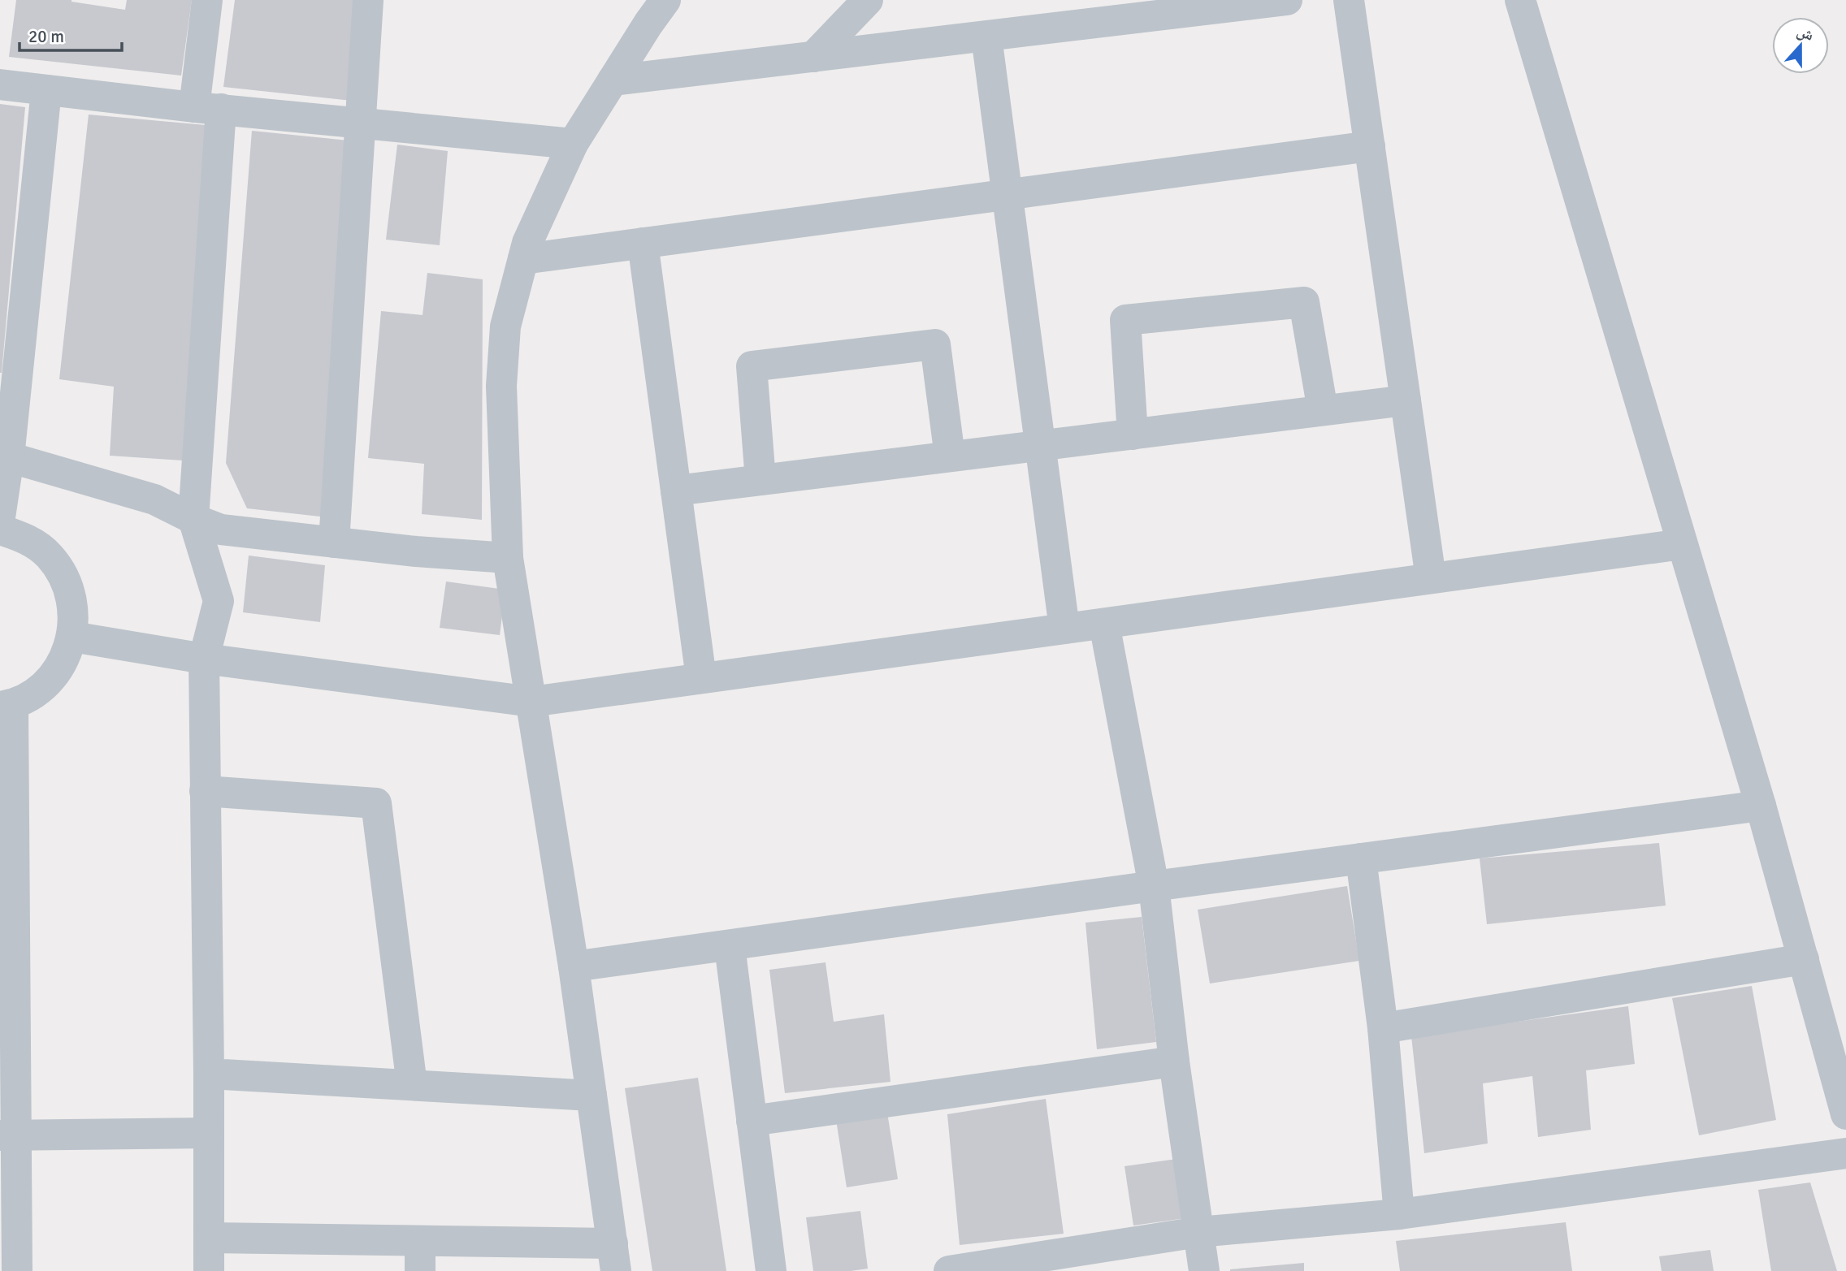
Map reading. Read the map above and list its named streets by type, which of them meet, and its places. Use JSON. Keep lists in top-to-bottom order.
{
  "scale_bar": "20 m",
  "north": "top"
}
